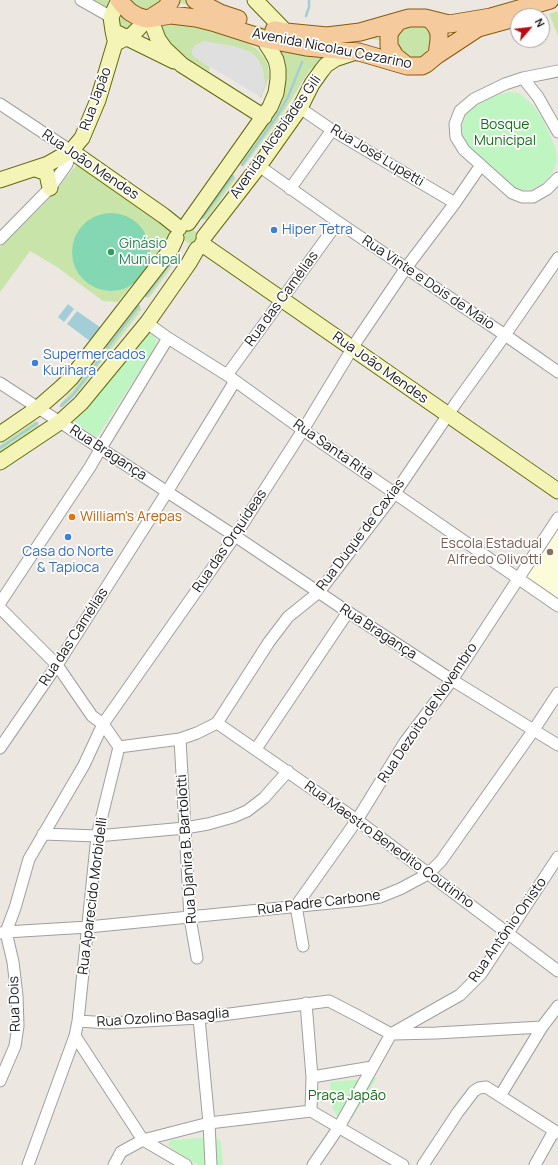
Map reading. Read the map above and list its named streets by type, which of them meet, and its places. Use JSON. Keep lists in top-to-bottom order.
{
  "streets": {
    "main road": ["Avenida Nicolau Cezarino"],
    "street": [
      "Rua Japão",
      "Avenida Alcebíades Gili",
      "Rua José Lupetti",
      "Rua João Mendes",
      "Rua Vinte e Dois de Maio",
      "Rua das Camélias",
      "Rua Santa Rita",
      "Rua Bragança",
      "Rua Duque de Caxias",
      "Rua das Orquídeas",
      "Rua Dezoito de Novembro",
      "Rua Maestro Benedito Coutinho",
      "Rua Djanira B. Bartolotti",
      "Rua Aparecido Morbidelli",
      "Rua Padre Carbone",
      "Rua Antônio Onisto",
      "Rua Dois",
      "Rua Ozolino Basaglia"
    ]
  },
  "crossings": [
    ["Avenida Nicolau Cezarino", "Avenida Alcebíades Gili"],
    ["Rua Japão", "Rua João Mendes"],
    ["Avenida Alcebíades Gili", "Rua José Lupetti"],
    ["Avenida Alcebíades Gili", "Rua João Mendes"],
    ["Avenida Alcebíades Gili", "Rua Vinte e Dois de Maio"],
    ["Avenida Alcebíades Gili", "Rua Santa Rita"],
    ["Avenida Alcebíades Gili", "Rua Bragança"],
    ["Rua José Lupetti", "Rua das Orquídeas"],
    ["Rua João Mendes", "Rua das Camélias"],
    ["Rua João Mendes", "Rua Duque de Caxias"],
    ["Rua João Mendes", "Rua das Orquídeas"],
    ["Rua Vinte e Dois de Maio", "Rua das Camélias"],
    ["Rua Vinte e Dois de Maio", "Rua Duque de Caxias"],
    ["Rua Vinte e Dois de Maio", "Rua das Orquídeas"],
    ["Rua das Camélias", "Rua Santa Rita"],
    ["Rua das Camélias", "Rua Bragança"],
    ["Rua Santa Rita", "Rua Duque de Caxias"],
    ["Rua Santa Rita", "Rua das Orquídeas"],
    ["Rua Santa Rita", "Rua Dezoito de Novembro"],
    ["Rua Bragança", "Rua Duque de Caxias"],
    ["Rua Bragança", "Rua das Orquídeas"],
    ["Rua Bragança", "Rua Dezoito de Novembro"],
    ["Rua Bragança", "Rua Padre Carbone"],
    ["Rua Duque de Caxias", "Rua Maestro Benedito Coutinho"],
    ["Rua das Orquídeas", "Rua Padre Carbone"],
    ["Rua das Orquídeas", "Rua Dois"],
    ["Rua Dezoito de Novembro", "Rua Maestro Benedito Coutinho"],
    ["Rua Dezoito de Novembro", "Rua Padre Carbone"],
    ["Rua Maestro Benedito Coutinho", "Rua Padre Carbone"],
    ["Rua Maestro Benedito Coutinho", "Rua Antônio Onisto"],
    ["Rua Djanira B. Bartolotti", "Rua Padre Carbone"],
    ["Rua Aparecido Morbidelli", "Rua Padre Carbone"],
    ["Rua Aparecido Morbidelli", "Rua Ozolino Basaglia"],
    ["Rua Padre Carbone", "Rua Dois"],
    ["Rua Antônio Onisto", "Rua Ozolino Basaglia"]
  ],
  "parks": ["Bosque Municipal", "Praça Japão"],
  "places": [
    "Hiper Tetra",
    "Ginásio Municipal",
    "Supermercados Kurihara",
    "William's Arepas",
    "Casa do Norte & Tapioca",
    "Escola Estadual Alfredo Olivotti"
  ],
  "north": "top right"
}
